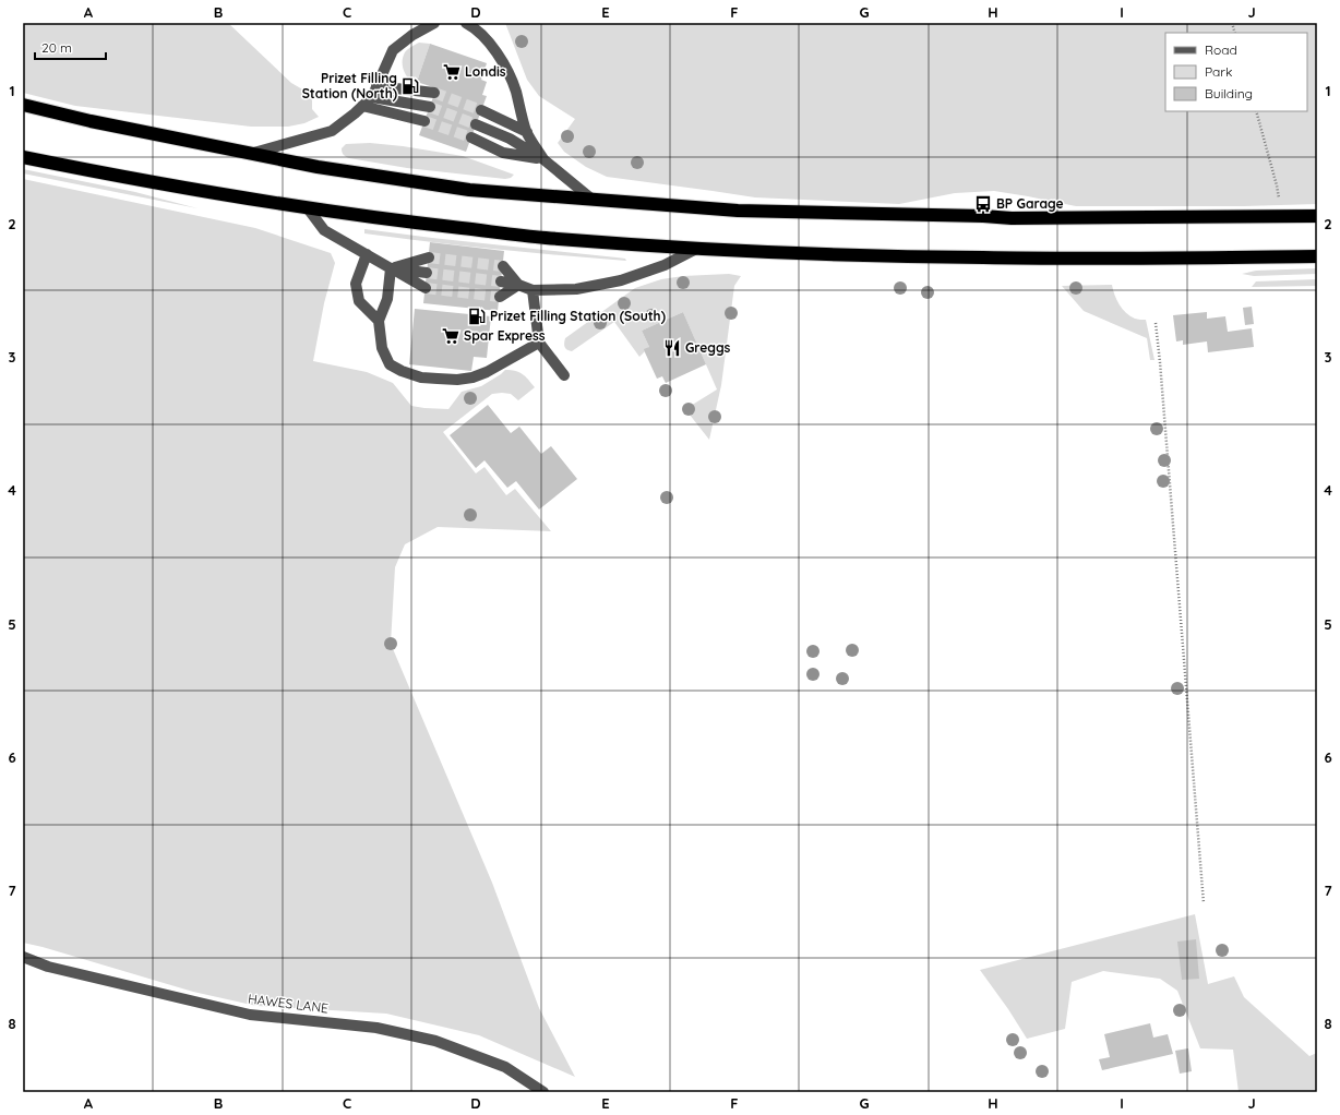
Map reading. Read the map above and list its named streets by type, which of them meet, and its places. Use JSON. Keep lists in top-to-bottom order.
{
  "streets": {
    "street": ["HAWES LANE"]
  },
  "places": {
    "supermarket": ["Londis", "Spar Express"],
    "fuel station": ["Prizet Filling Station (North)", "Prizet Filling Station (South)"],
    "bus stop": ["BP Garage"],
    "restaurant": ["Greggs"]
  },
  "legend": ["Road", "Park", "Building"],
  "scale_bar": "20 m",
  "grid": {
    "columns": [
      "A",
      "B",
      "C",
      "D",
      "E",
      "F",
      "G",
      "H",
      "I",
      "J"
    ],
    "rows": [
      "1",
      "2",
      "3",
      "4",
      "5",
      "6",
      "7",
      "8"
    ]
  }
}
